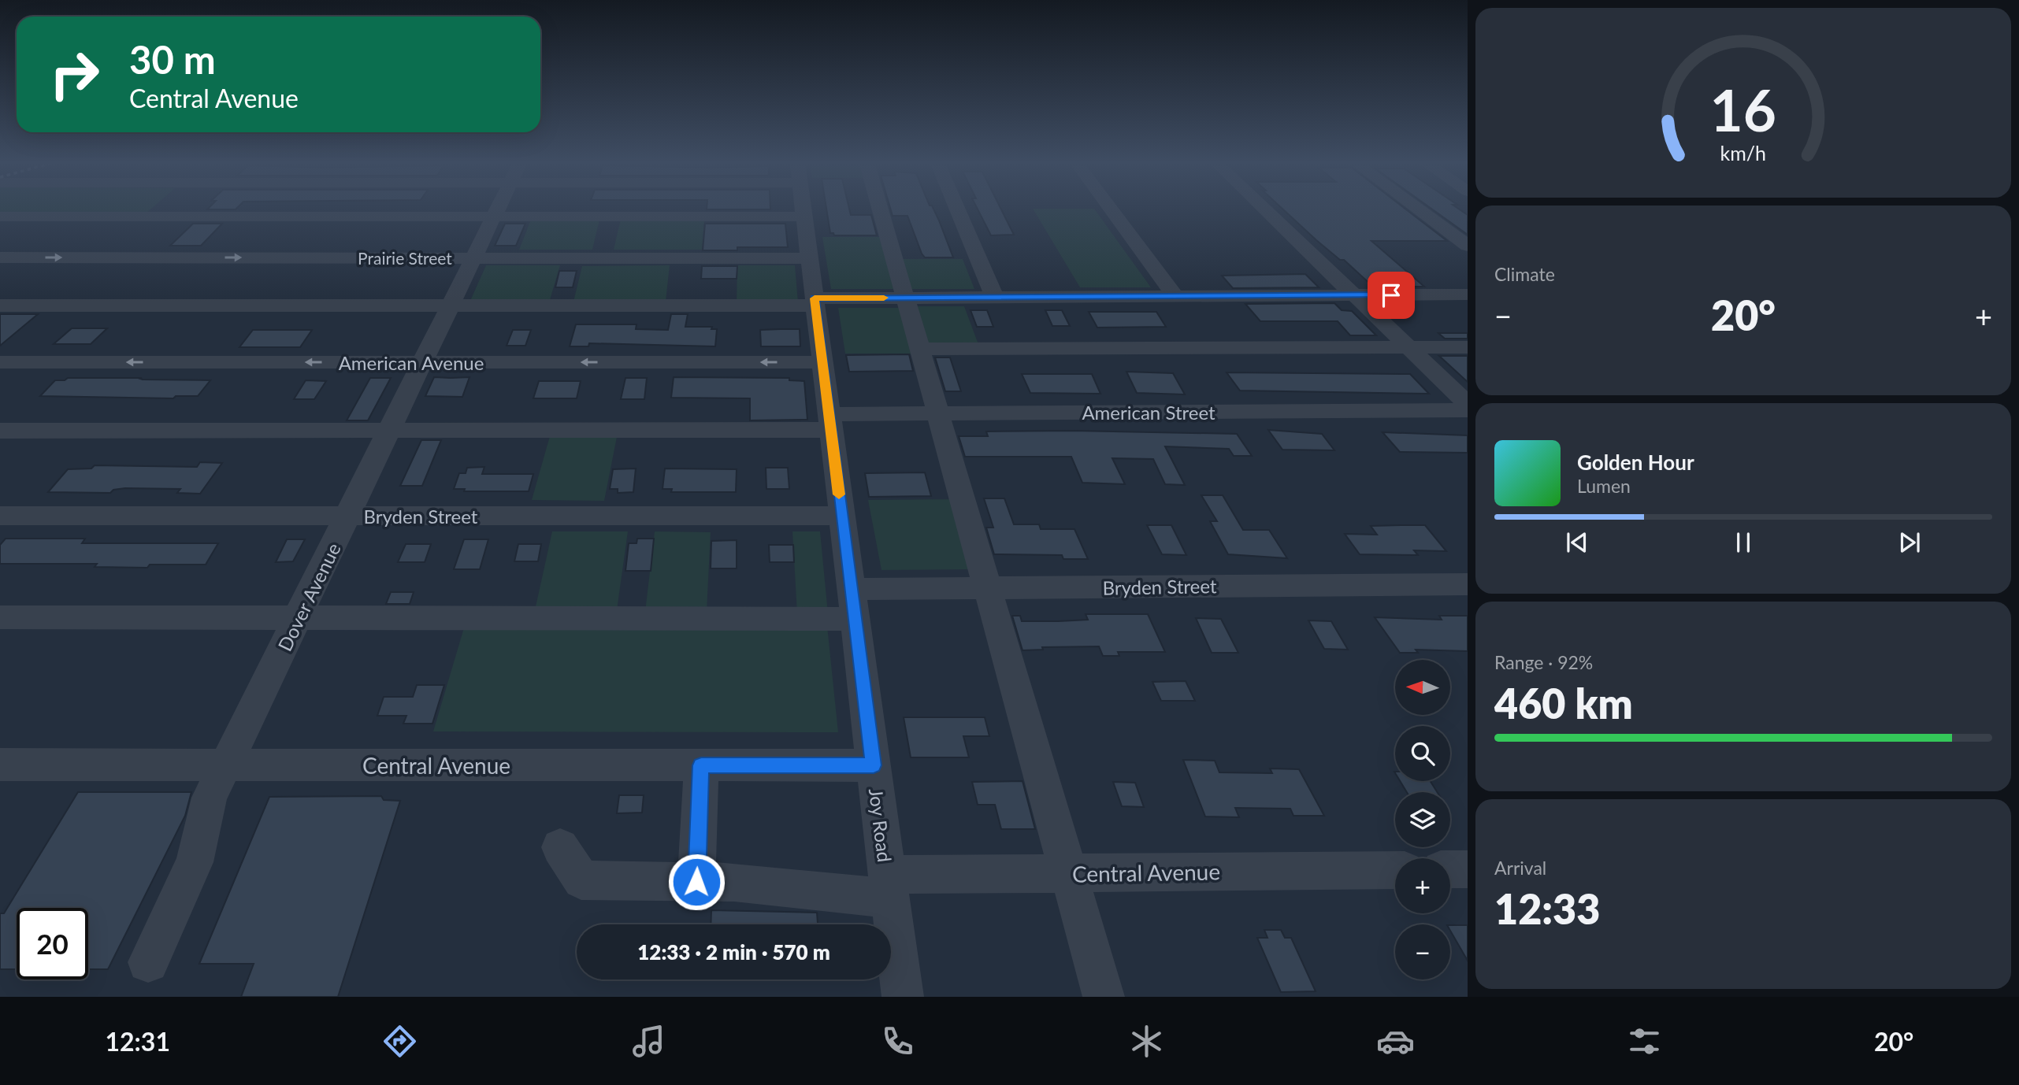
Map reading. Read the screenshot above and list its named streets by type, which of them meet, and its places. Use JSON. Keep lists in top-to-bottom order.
{
  "streets": {
    "street": [
      "Prairie Street",
      "American Avenue",
      "American Street",
      "Bryden Street",
      "Dover Avenue",
      "Central Avenue",
      "Joy Road"
    ]
  },
  "crossings": [
    ["Prairie Street", "Dover Avenue"],
    ["Prairie Street", "Joy Road"],
    ["American Avenue", "Dover Avenue"],
    ["American Avenue", "Joy Road"],
    ["American Street", "Dover Avenue"],
    ["American Street", "Joy Road"],
    ["Bryden Street", "Dover Avenue"],
    ["Bryden Street", "Joy Road"],
    ["Dover Avenue", "Central Avenue"],
    ["Central Avenue", "Joy Road"]
  ],
  "north": "left",
  "page": {
    "turn": ["30 m", "Central Avenue"],
    "tile": [
      "Climate",
      ["Range · 92%", "460 km"],
      ["Arrival", "12:33"]
    ],
    "heat": ["−", "20°", "+"],
    "song": ["Golden Hour", "Lumen"],
    "map_buttons": ["+", "−"],
    "limit": "20",
    "trip": "12:33 · 2 min · 570 m",
    "tabs": ["12:31", "20°"],
    "gauge": ["16", "km/h"]
  }
}
